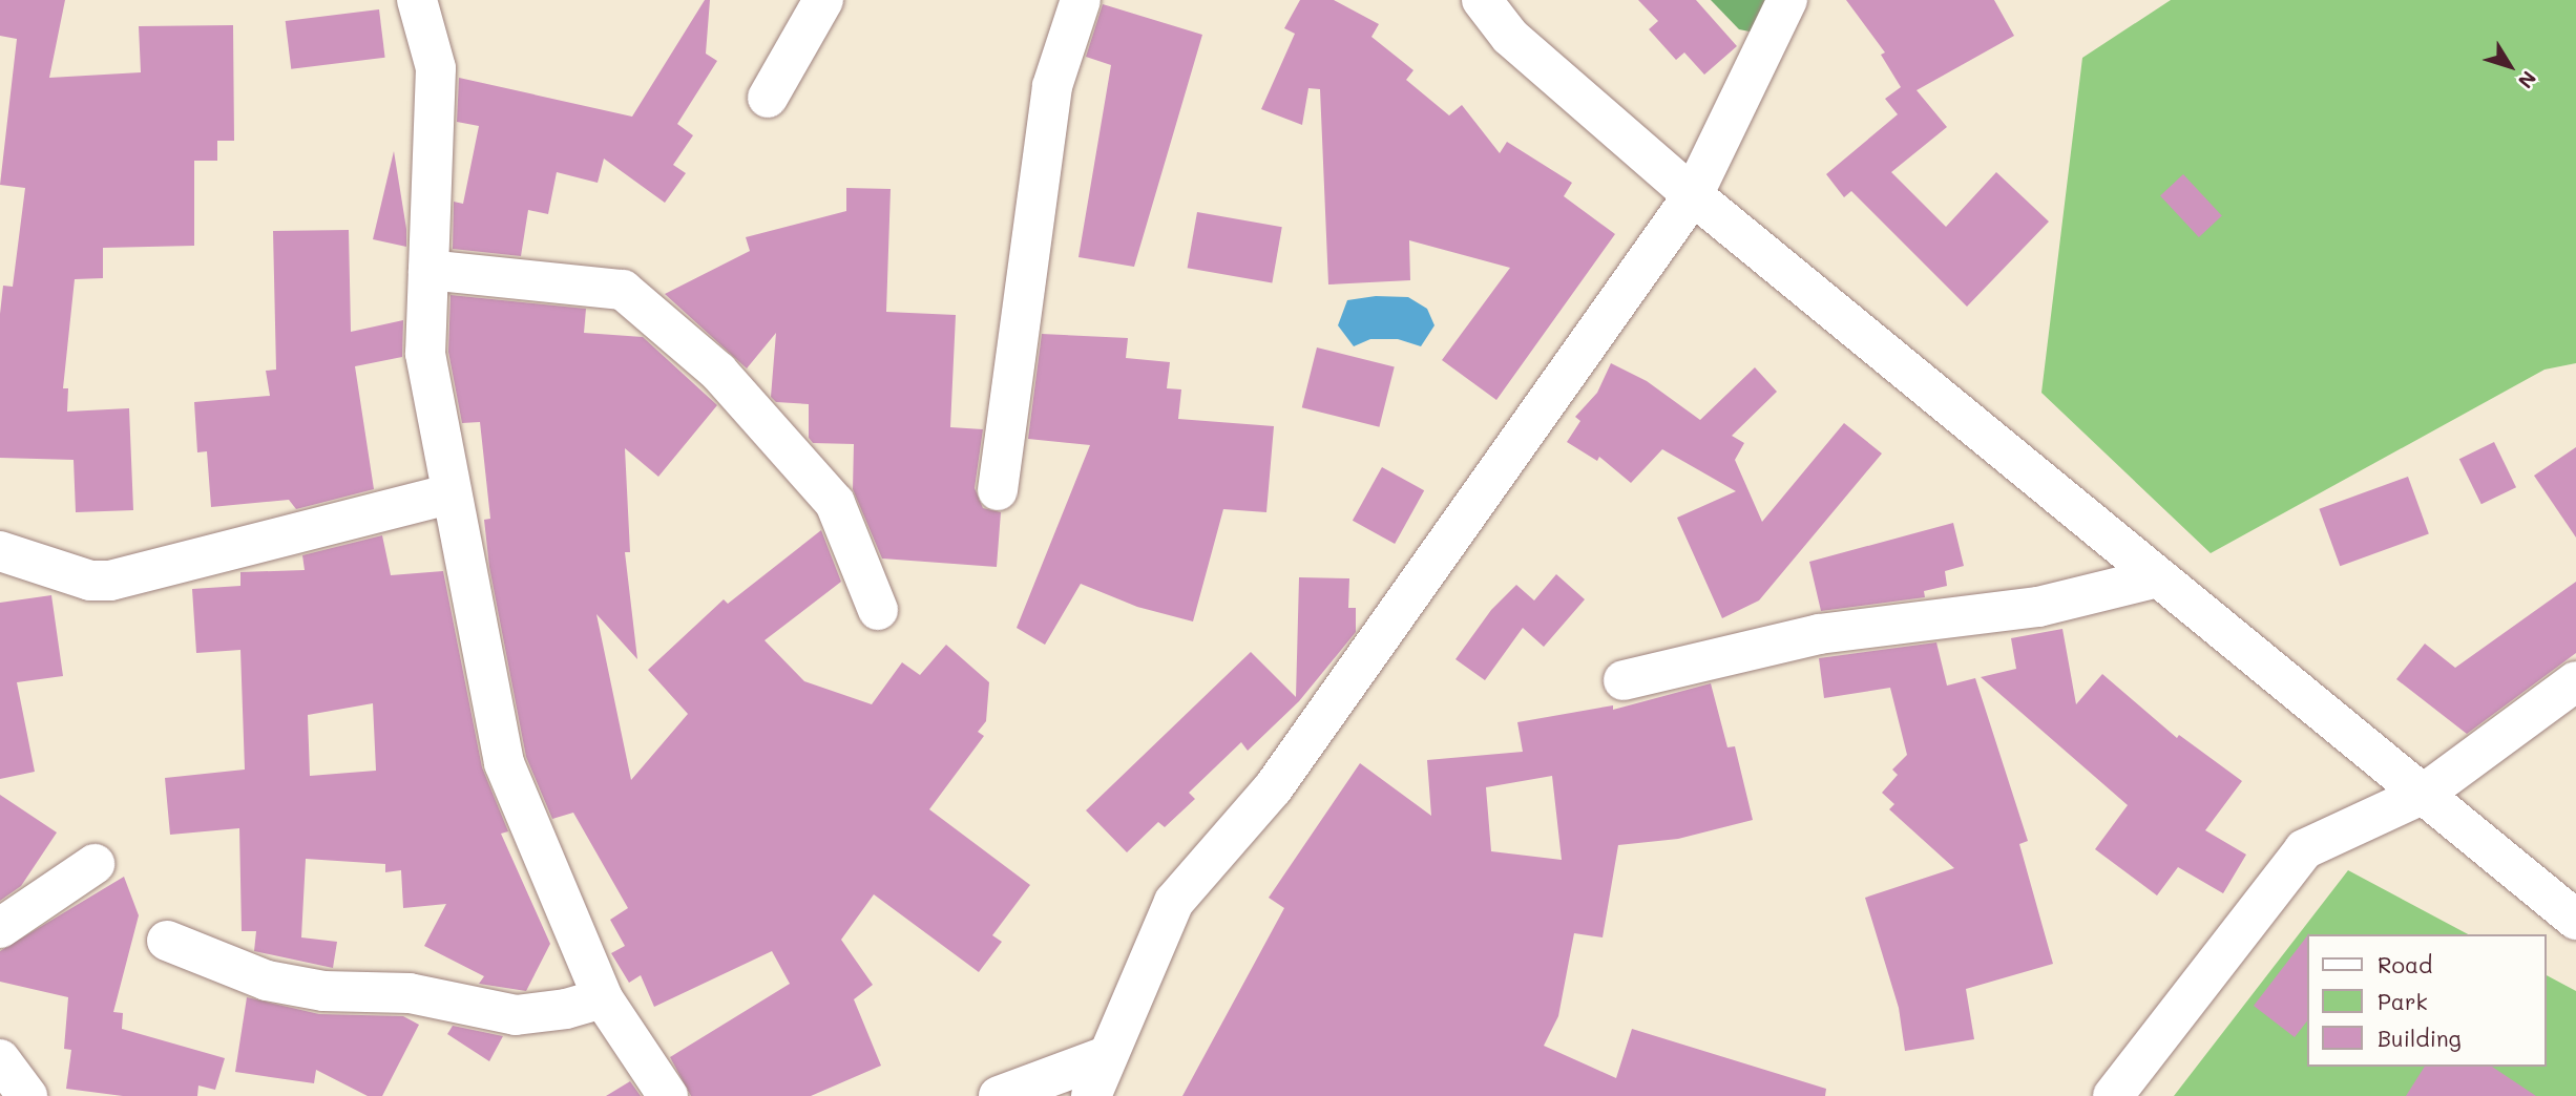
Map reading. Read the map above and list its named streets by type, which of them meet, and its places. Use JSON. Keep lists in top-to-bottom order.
{
  "legend": ["Road", "Park", "Building"],
  "north": "bottom right"
}
